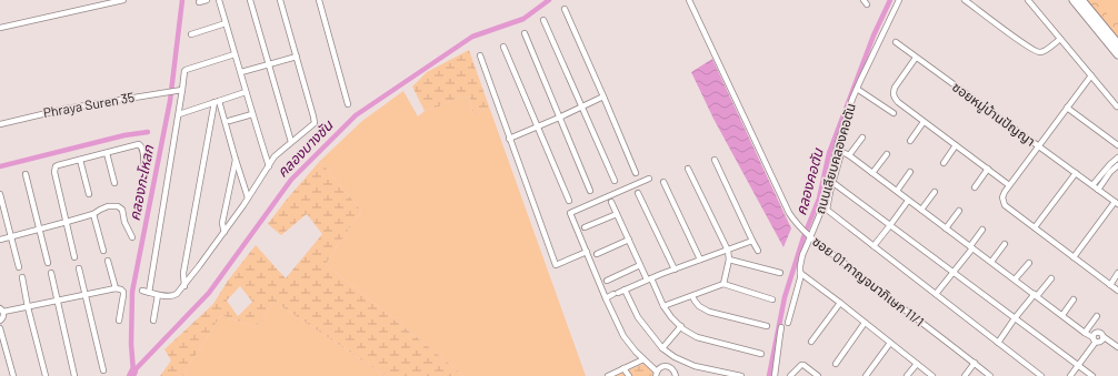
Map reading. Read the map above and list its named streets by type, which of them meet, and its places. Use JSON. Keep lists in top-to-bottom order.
{
  "streets": {
    "street": [
      "Phraya Suren 35",
      "ซอยหมู่บ้านปัญญา",
      "ถนนเลียบคลองคอตัน",
      "ซอย 01 กาญจนาภิเษก 11/1"
    ]
  },
  "crossings": [
    ["ถนนเลียบคลองคอตัน", "ซอย 01 กาญจนาภิเษก 11/1"]
  ],
  "water": ["คลองบางชัน", "คลองคอตัน", "คลองกะโหลก"]
}
